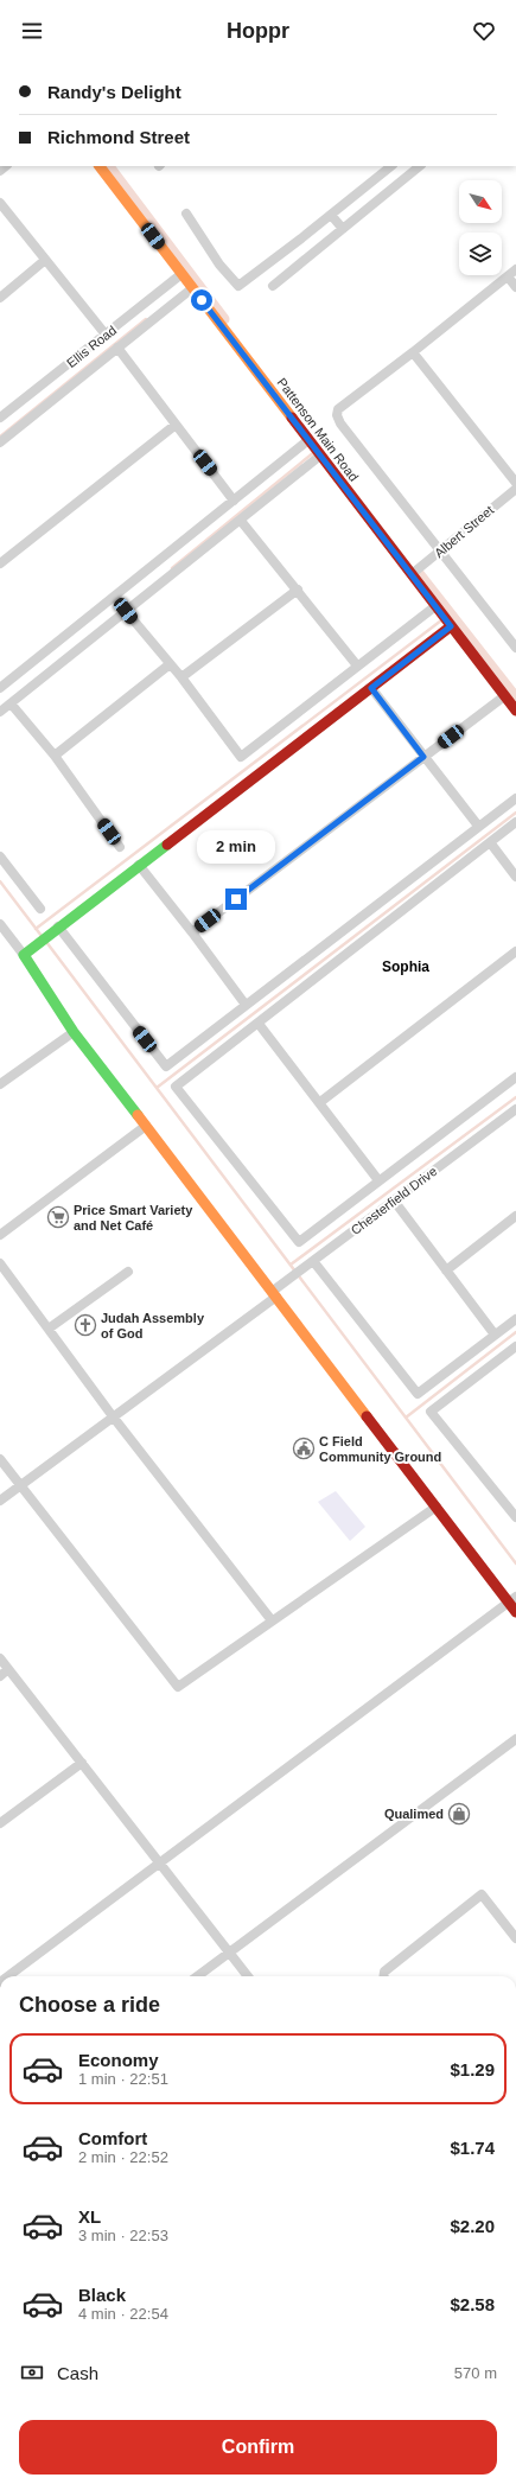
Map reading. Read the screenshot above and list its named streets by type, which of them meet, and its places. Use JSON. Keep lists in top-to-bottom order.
{
  "streets": {
    "street": [
      "Ellis Road",
      "Pattenson Main Road",
      "Albert Street",
      "Chesterfield Drive"
    ]
  },
  "crossings": [
    ["Ellis Road", "Pattenson Main Road"],
    ["Pattenson Main Road", "Albert Street"]
  ],
  "districts": ["Sophia"],
  "places": {
    "supermarket": ["Price Smart Variety and Net Café"],
    "church": ["Judah Assembly of God"],
    "public building": ["C Field Community Ground"],
    "shop": ["Qualimed"]
  },
  "north": "bottom right",
  "page": {
    "header": "Hoppr",
    "banner": ["Randy's Delight", "Richmond Street"],
    "bubble": "2 min",
    "heading": "Choose a ride",
    "list": [
      {
        "name": "Economy",
        "note": "1 min · 22:51",
        "value": "$1.29"
      },
      {
        "name": "Comfort",
        "note": "2 min · 22:52",
        "value": "$1.74"
      },
      {
        "name": "XL",
        "note": "3 min · 22:53",
        "value": "$2.20"
      },
      {
        "name": "Black",
        "note": "4 min · 22:54",
        "value": "$2.58"
      }
    ],
    "pay": ["Cash", "570 m"],
    "buttons": "Confirm"
  }
}
